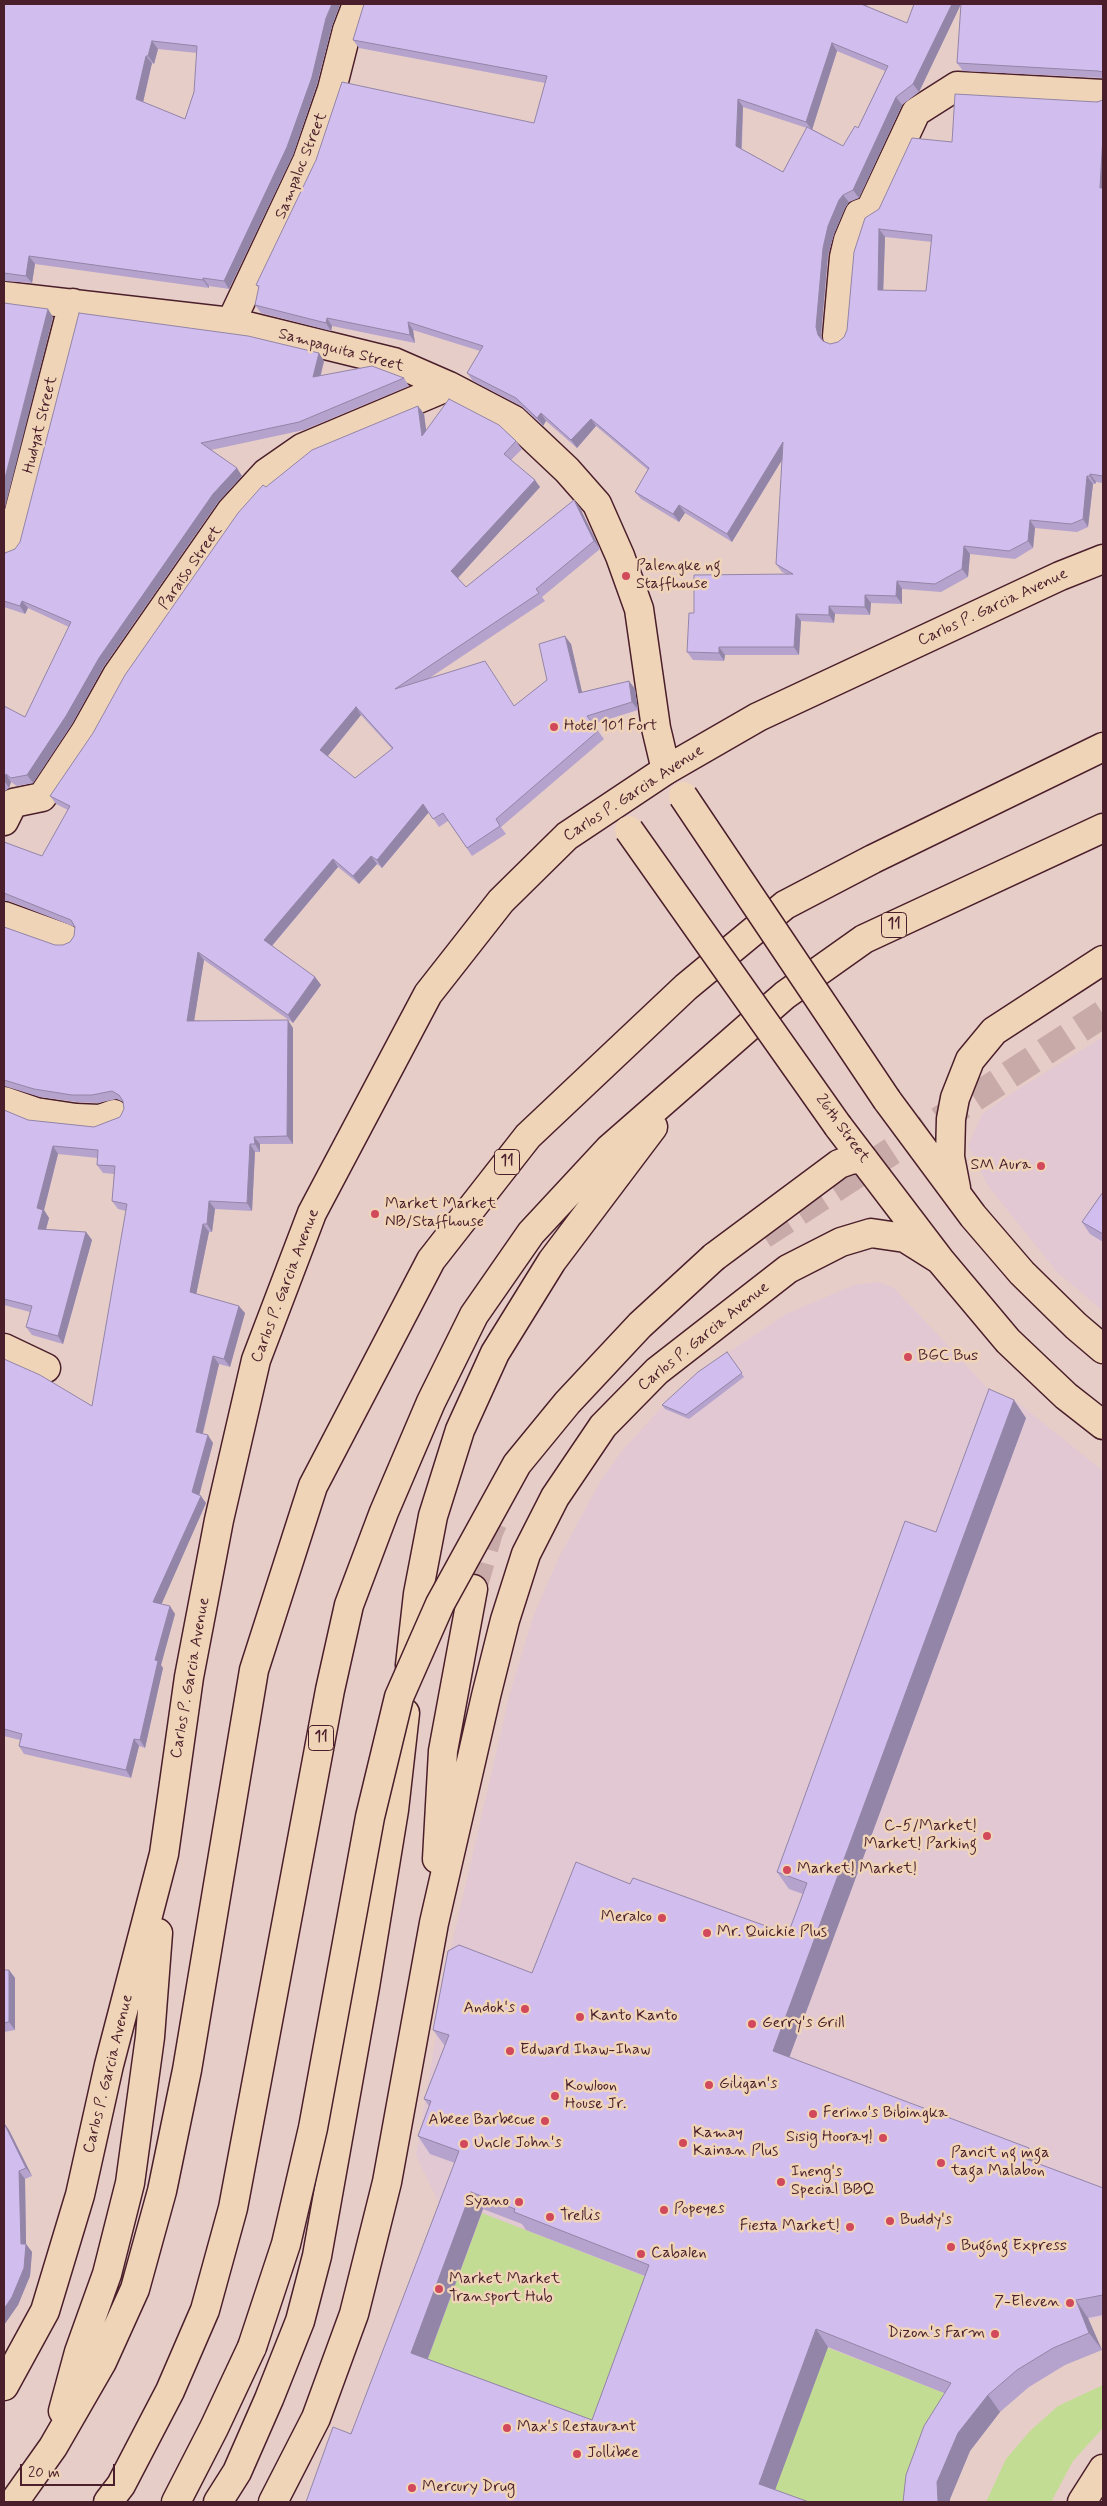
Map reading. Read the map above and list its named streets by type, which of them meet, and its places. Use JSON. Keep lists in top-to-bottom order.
{
  "streets": {
    "main road": [
      "Sampaloc Street",
      "Sampaguita Street",
      "Hudyat Street",
      "Paraiso Street",
      "Carlos P. Garcia Avenue",
      "11",
      "26th Street"
    ]
  },
  "crossings": [
    ["Sampaloc Street", "Sampaguita Street"],
    ["Sampaguita Street", "Hudyat Street"],
    ["Sampaguita Street", "Paraiso Street"],
    ["Sampaguita Street", "Carlos P. Garcia Avenue"],
    ["Carlos P. Garcia Avenue", "26th Street"]
  ],
  "places": [
    "Palengke ng Staffhouse",
    "Hotel 101 Fort",
    "SM Aura",
    "Market Market NB/Staffhouse",
    "BGC Bus",
    "C-5/Market! Market! Parking",
    "Market! Market!",
    "Meralco",
    "Mr. Quickie Plus",
    "Andok's",
    "Kanto Kanto",
    "Gerry's Grill",
    "Edward Ihaw-Ihaw",
    "Giligan's",
    "Kowloon House Jr.",
    "Ferino's Bibingka",
    "Abeee Barbecue",
    "Sisig Hooray!",
    "Kamay Kainan Plus",
    "Uncle John's",
    "Pancit ng mga taga Malabon",
    "Ineng's Special BBQ",
    "Syano",
    "Popeyes",
    "Trellis",
    "Buddy's",
    "Fiesta Market!",
    "Bugóng Express",
    "Cabalen",
    "Market Market Transport Hub",
    "7-Eleven",
    "Dizon's Farm",
    "Max's Restaurant",
    "Jollibee",
    "Mercury Drug"
  ],
  "scale_bar": "20 m"
}
